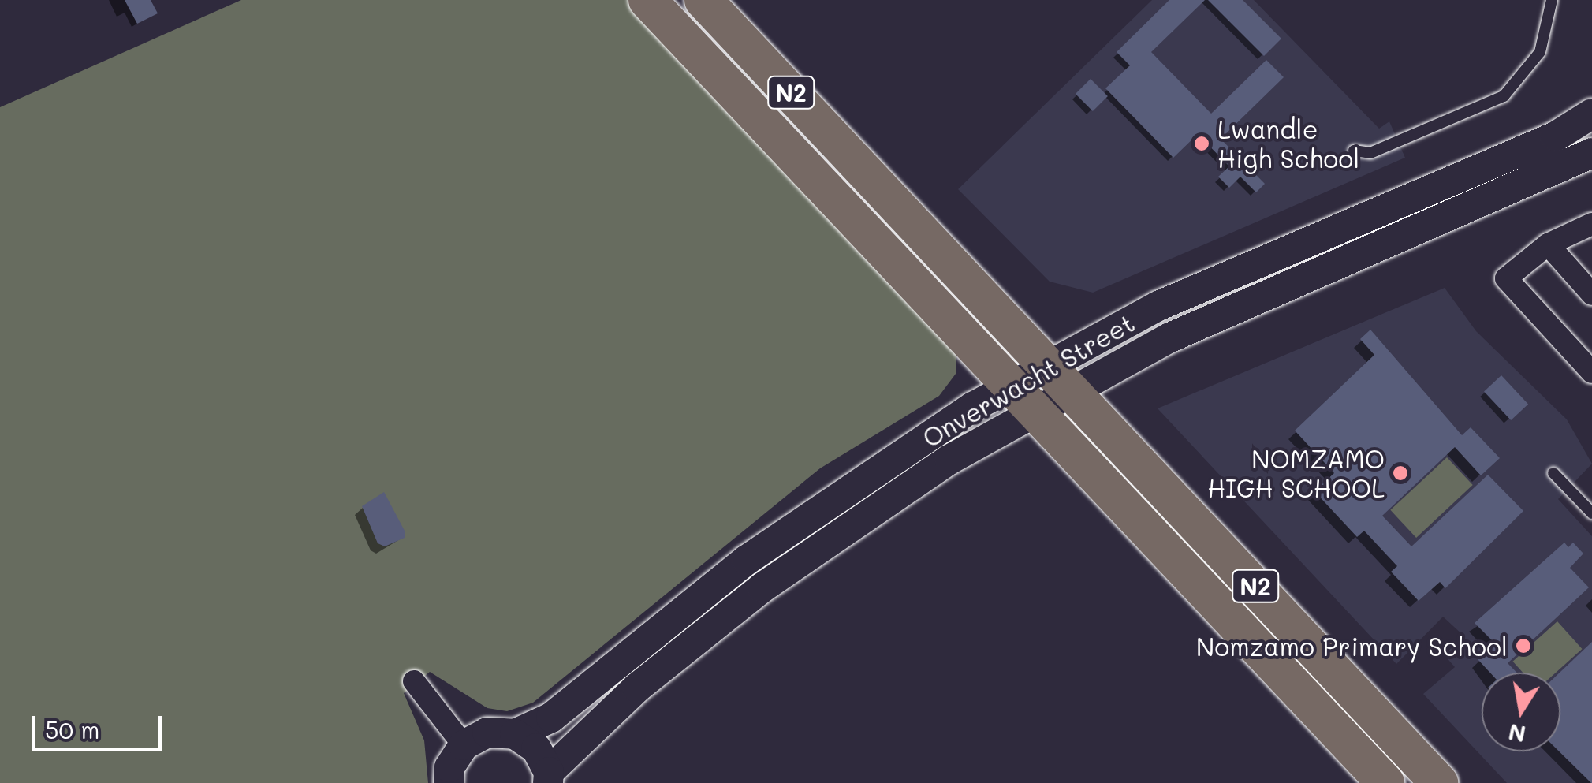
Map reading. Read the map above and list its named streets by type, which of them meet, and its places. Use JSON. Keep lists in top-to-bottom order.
{
  "streets": {
    "highway": ["N2"],
    "street": ["Onverwacht Street"]
  },
  "crossings": [
    ["N2", "Onverwacht Street"]
  ],
  "places": ["Lwandle High School", "NOMZAMO HIGH SCHOOL", "Nomzamo Primary School"],
  "scale_bar": "50 m",
  "north": "bottom"
}
